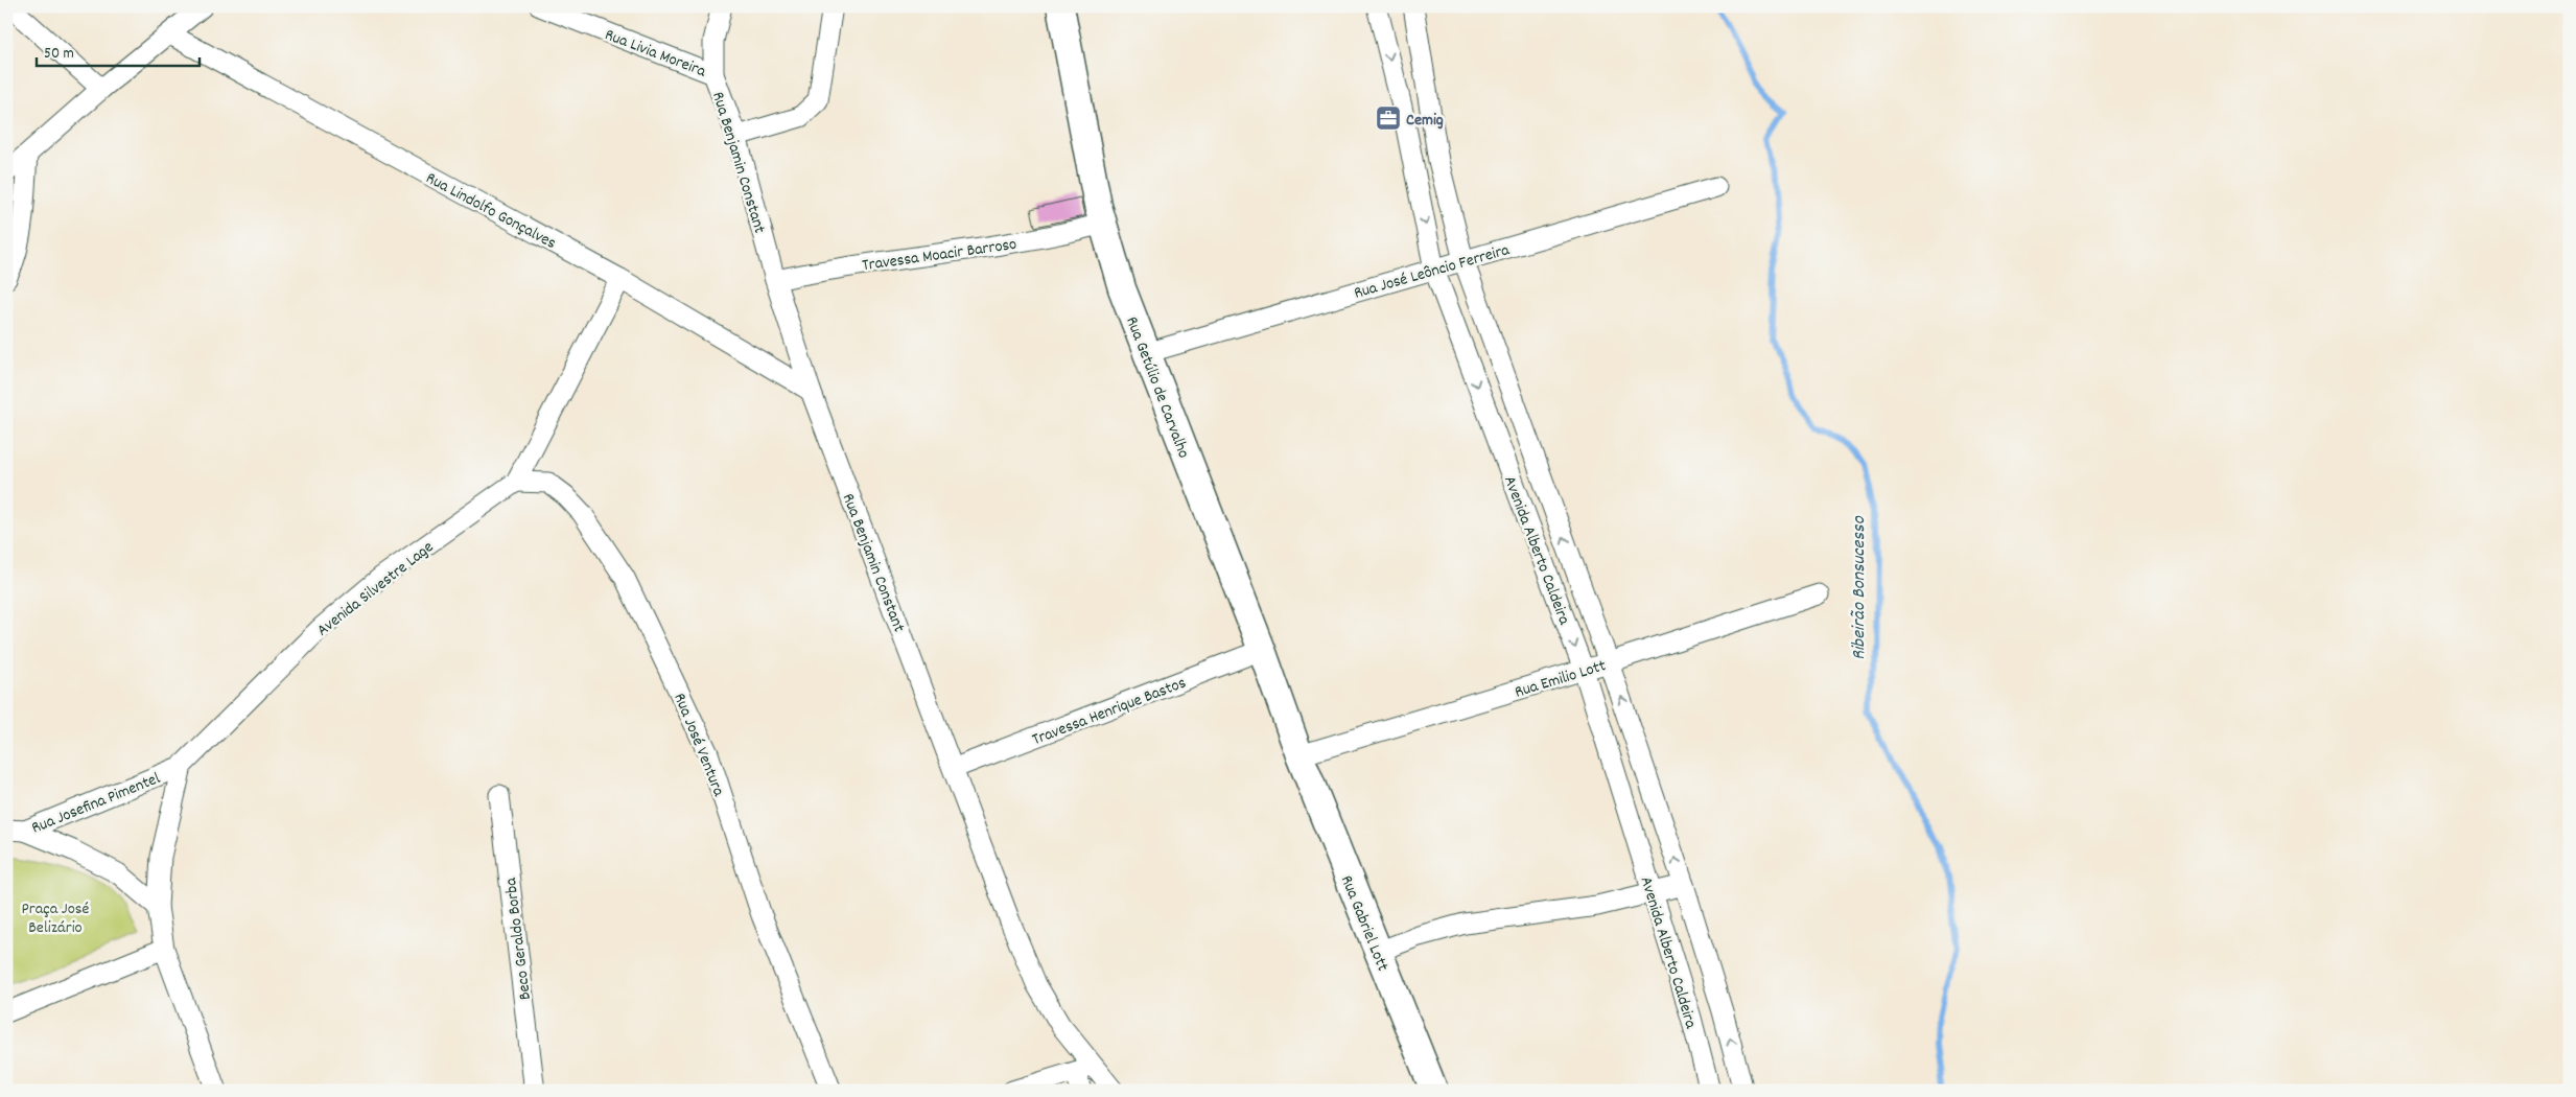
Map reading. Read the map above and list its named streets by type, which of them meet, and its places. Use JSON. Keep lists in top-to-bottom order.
{
  "streets": {
    "street": [
      "Rua Livia Moreira",
      "Rua Benjamin Constant",
      "Rua Lindolfo Gonçalves",
      "Travessa Moacir Barroso",
      "Rua José Leôncio Ferreira",
      "Rua Getúlio de Carvalho",
      "Avenida Alberto Caldeira",
      "Avenida Silvestre Lage",
      "Rua Emilio Lott",
      "Travessa Henrique Bastos",
      "Rua José Ventura",
      "Rua Josefina Pimentel",
      "Rua Gabriel Lott",
      "Beco Geraldo Borba"
    ]
  },
  "crossings": [
    ["Rua Livia Moreira", "Rua Benjamin Constant"],
    ["Rua Benjamin Constant", "Rua Lindolfo Gonçalves"],
    ["Rua Benjamin Constant", "Travessa Moacir Barroso"],
    ["Rua Benjamin Constant", "Travessa Henrique Bastos"],
    ["Rua Lindolfo Gonçalves", "Avenida Silvestre Lage"],
    ["Travessa Moacir Barroso", "Rua Getúlio de Carvalho"],
    ["Rua José Leôncio Ferreira", "Rua Getúlio de Carvalho"],
    ["Rua José Leôncio Ferreira", "Avenida Alberto Caldeira"],
    ["Rua Getúlio de Carvalho", "Rua Emilio Lott"],
    ["Rua Getúlio de Carvalho", "Travessa Henrique Bastos"],
    ["Rua Getúlio de Carvalho", "Rua Gabriel Lott"],
    ["Avenida Alberto Caldeira", "Rua Emilio Lott"],
    ["Avenida Silvestre Lage", "Rua José Ventura"],
    ["Avenida Silvestre Lage", "Rua Josefina Pimentel"],
    ["Rua Emilio Lott", "Rua Gabriel Lott"]
  ],
  "water": ["Ribeirão Bonsucesso"],
  "parks": ["Praça José Belizário"],
  "places": {
    "office": ["Cemig"]
  },
  "scale_bar": "50 m"
}
